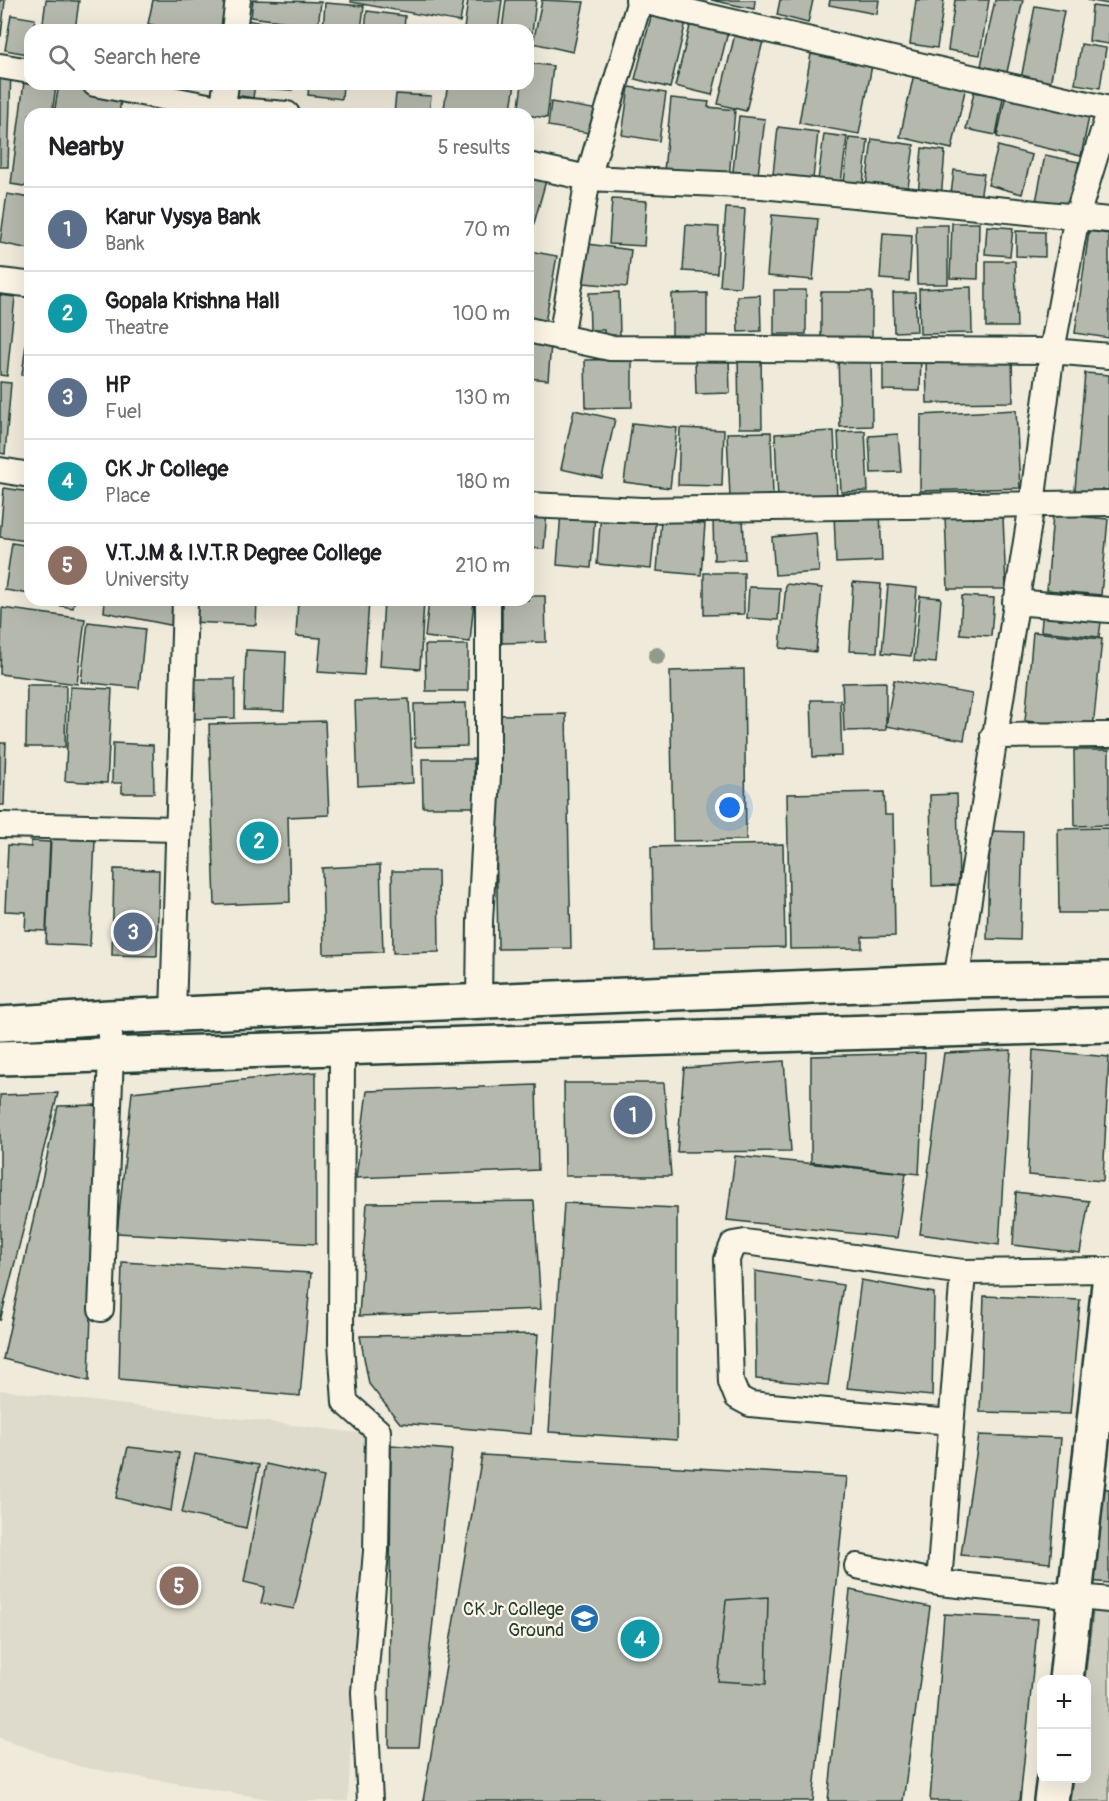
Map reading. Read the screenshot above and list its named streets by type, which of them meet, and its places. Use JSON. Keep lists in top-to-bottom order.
{
  "places": {
    "school or university": ["CK Jr College Ground"]
  },
  "page": {
    "search": "Search here",
    "heading": ["Nearby", "5 results"],
    "list": [
      {
        "mark": "1",
        "name": "Karur Vysya Bank",
        "note": "Bank",
        "value": "70 m"
      },
      {
        "mark": "2",
        "name": "Gopala Krishna Hall",
        "note": "Theatre",
        "value": "100 m"
      },
      {
        "mark": "3",
        "name": "HP",
        "note": "Fuel",
        "value": "130 m"
      },
      {
        "mark": "4",
        "name": "CK Jr College",
        "note": "Place",
        "value": "180 m"
      },
      {
        "mark": "5",
        "name": "V.T.J.M & I.V.T.R Degree College",
        "note": "University",
        "value": "210 m"
      }
    ],
    "pins": [
      "2",
      "3",
      "1",
      "5",
      "4"
    ],
    "map_buttons": ["+", "−"]
  }
}
